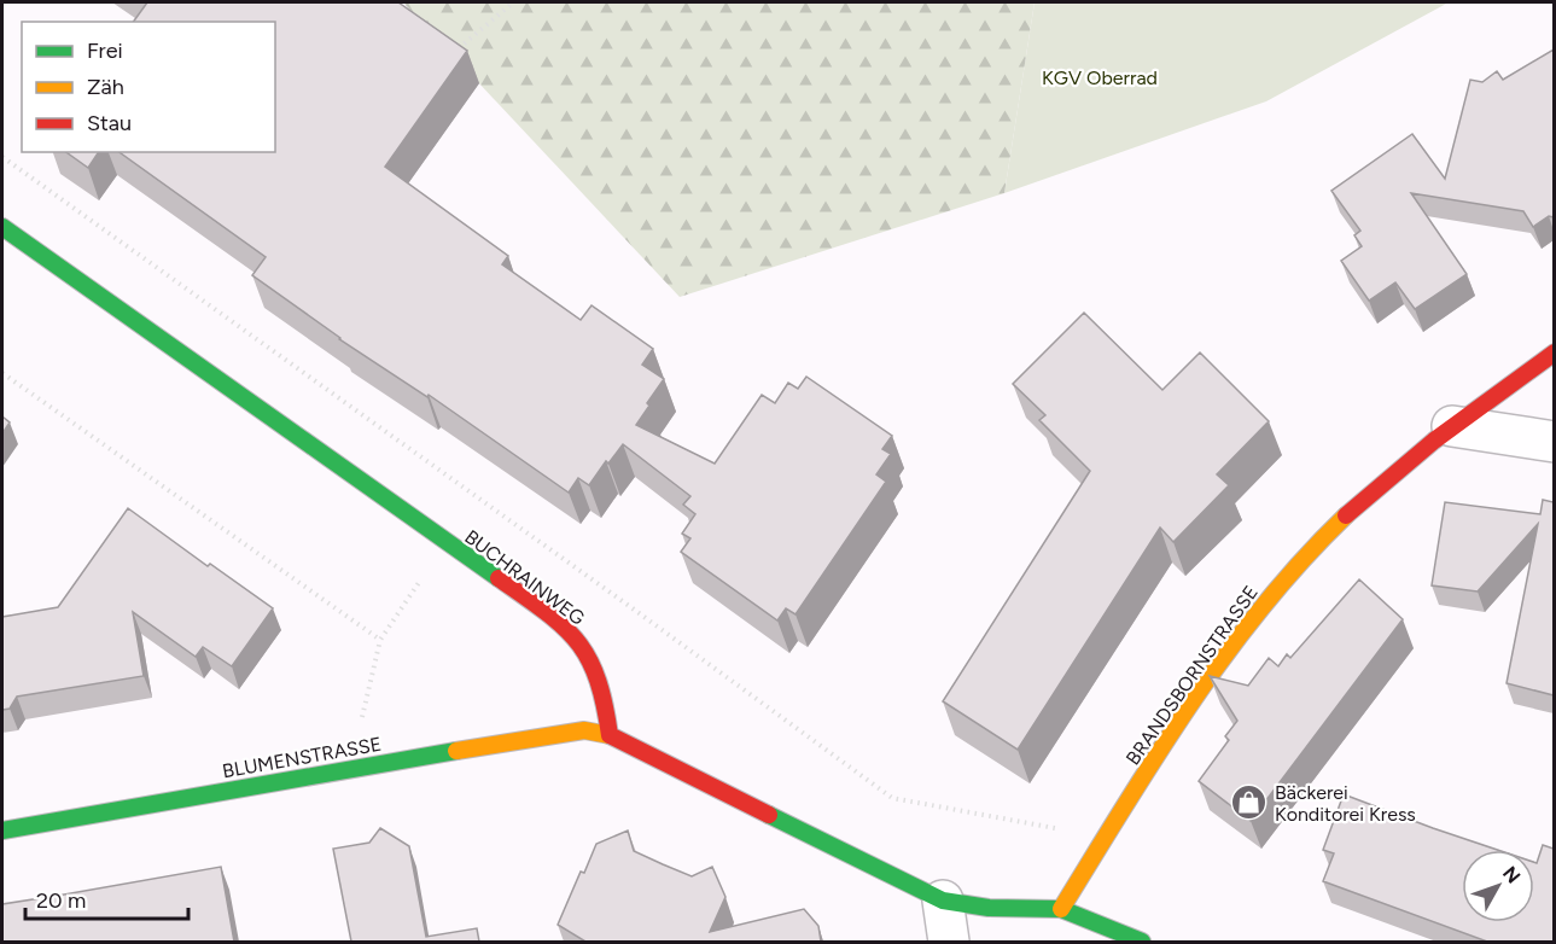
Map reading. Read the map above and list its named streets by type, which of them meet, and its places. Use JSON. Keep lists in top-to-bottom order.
{
  "streets": {
    "street": ["BUCHRAINWEG", "BRANDSBORNSTRASSE", "BLUMENSTRASSE"]
  },
  "crossings": [
    ["BUCHRAINWEG", "BLUMENSTRASSE"]
  ],
  "parks": ["KGV Oberrad"],
  "places": {
    "shop": ["Bäckerei Konditorei Kress"]
  },
  "legend": ["Frei", "Zäh", "Stau"],
  "scale_bar": "20 m",
  "north": "top right"
}
